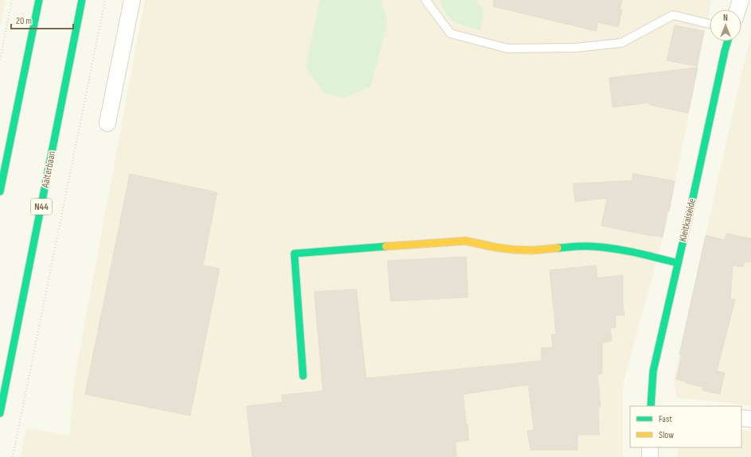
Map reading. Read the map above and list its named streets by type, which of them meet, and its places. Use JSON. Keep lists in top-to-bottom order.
{
  "streets": {
    "main road": ["Aalterbaan", "N44", "Kleitkalseide"]
  },
  "legend": ["Fast", "Slow"],
  "scale_bar": "20 m",
  "north": "top"
}
